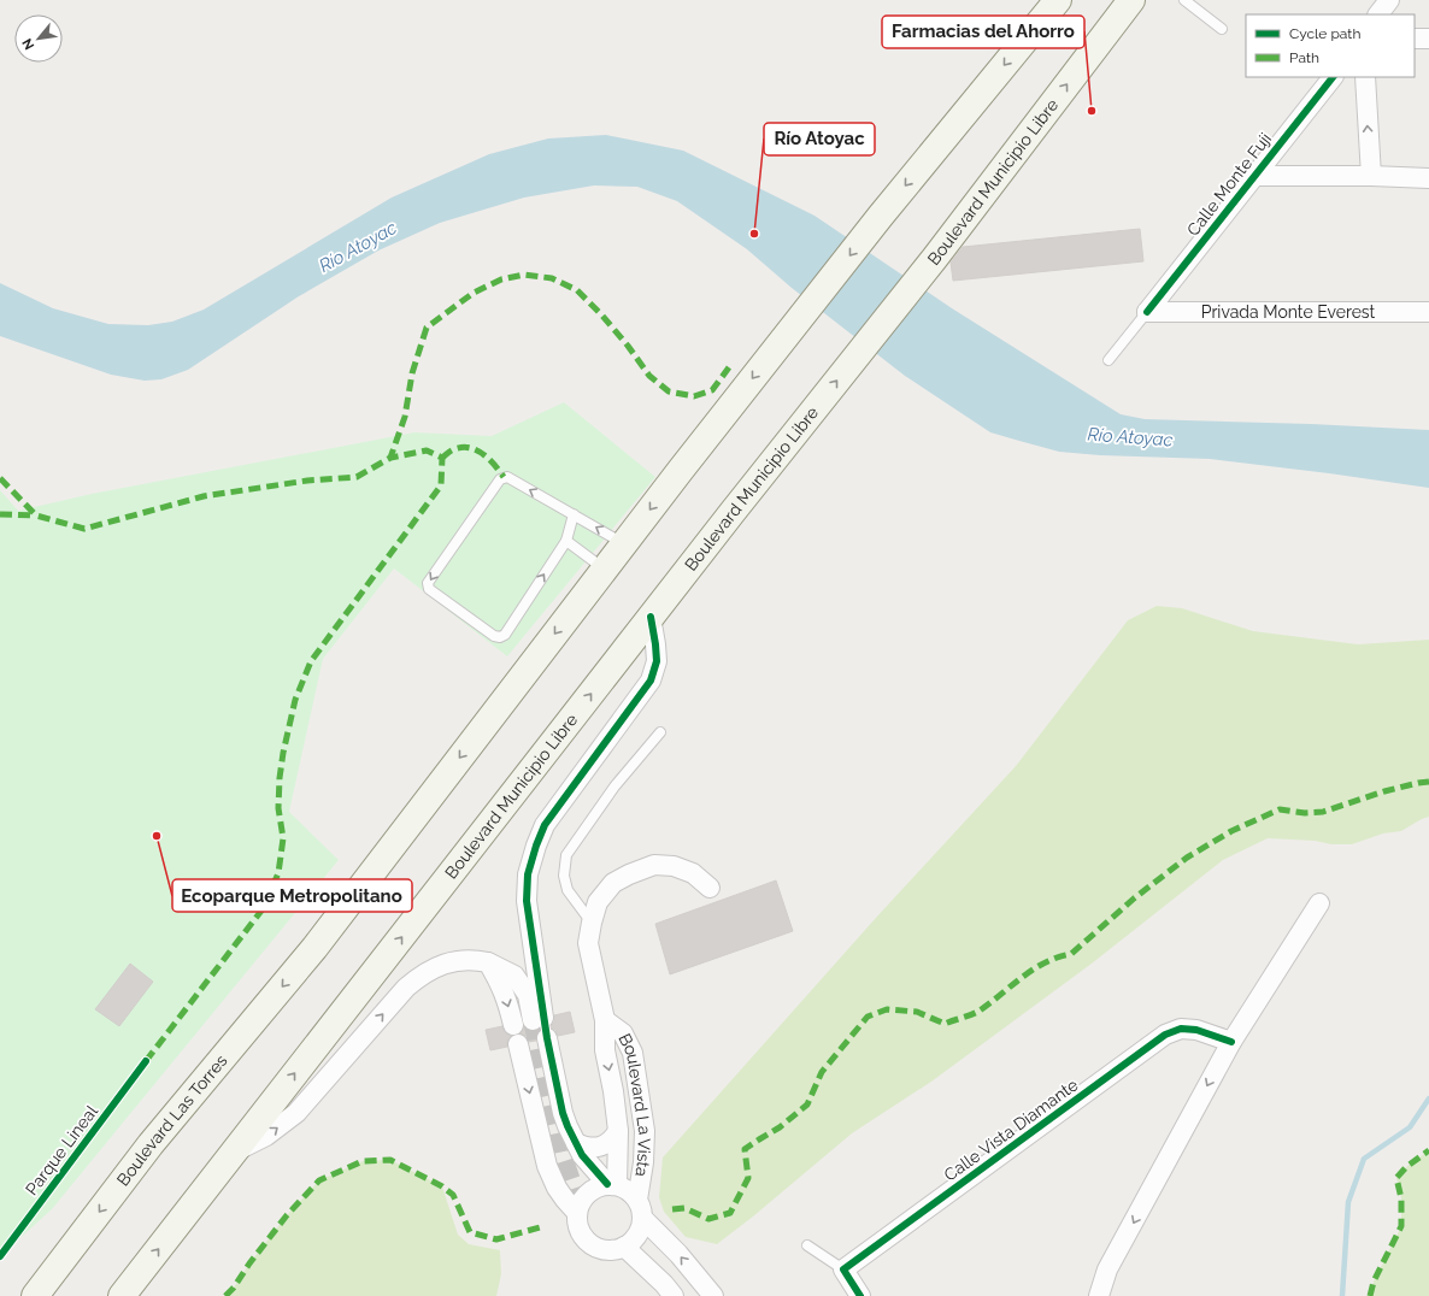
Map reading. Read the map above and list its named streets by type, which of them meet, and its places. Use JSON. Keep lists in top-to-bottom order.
{
  "streets": {
    "main road": ["Boulevard Municipio Libre", "Boulevard Las Torres"],
    "street": [
      "Calle Monte Fuji",
      "Privada Monte Everest",
      "Boulevard La Vista",
      "Calle Vista Diamante"
    ],
    "cycle path": ["Parque Lineal"]
  },
  "crossings": [
    ["Calle Monte Fuji", "Privada Monte Everest"]
  ],
  "one_way": ["Boulevard Las Torres"],
  "water": ["Río Atoyac"],
  "places": ["Farmacias del Ahorro", "Río Atoyac", "Ecoparque Metropolitano"],
  "legend": ["Cycle path", "Path"],
  "north": "bottom left"
}
